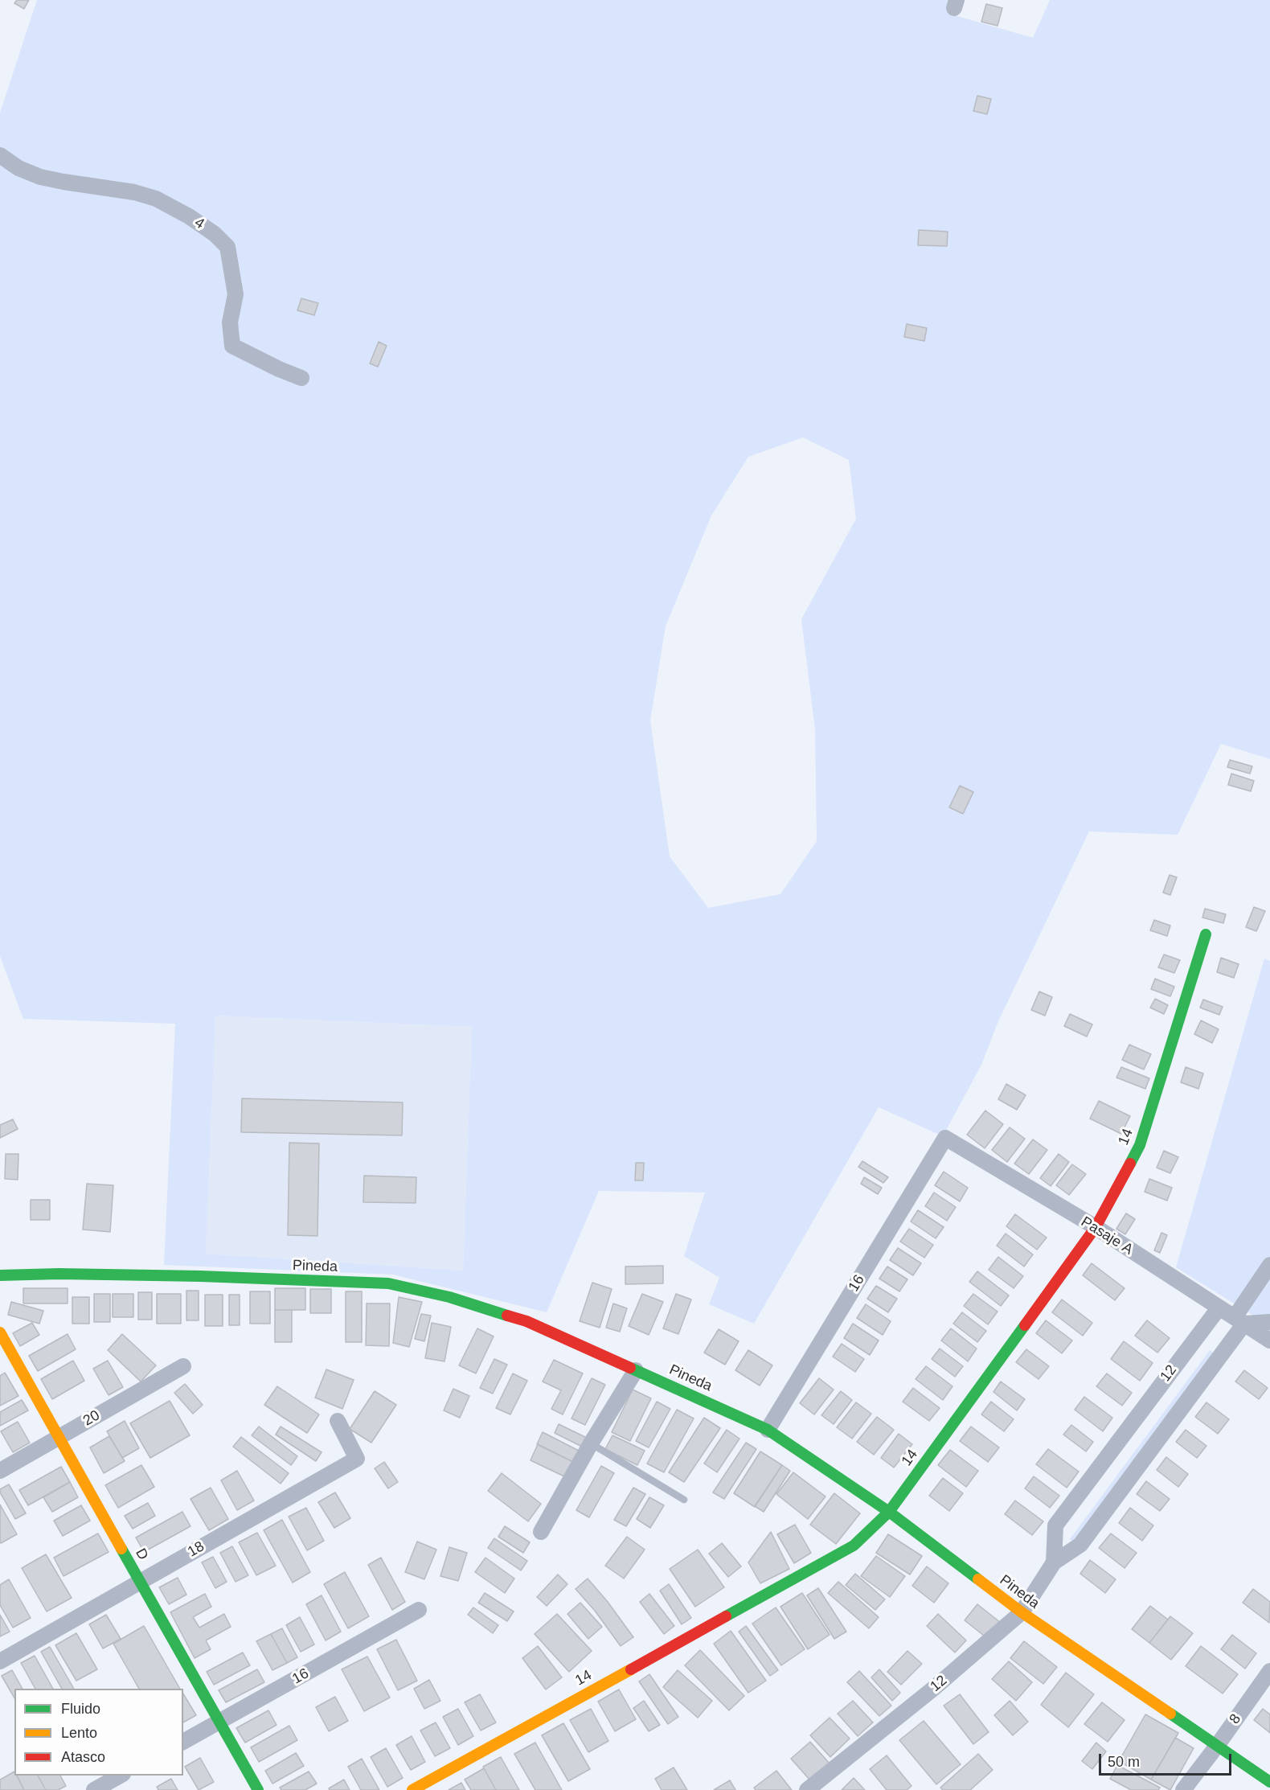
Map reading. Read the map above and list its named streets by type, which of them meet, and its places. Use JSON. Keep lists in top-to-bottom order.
{
  "streets": {
    "street": [
      "4",
      "14",
      "Pasaje A",
      "Pineda",
      "16",
      "12",
      "20",
      "18",
      "D",
      "8"
    ]
  },
  "crossings": [
    ["14", "Pasaje A"],
    ["14", "Pineda"],
    ["Pasaje A", "16"],
    ["Pasaje A", "12"],
    ["Pineda", "16"],
    ["Pineda", "12"],
    ["Pineda", "8"],
    ["16", "D"],
    ["20", "D"],
    ["18", "D"]
  ],
  "legend": ["Fluido", "Lento", "Atasco"],
  "scale_bar": "50 m"
}
